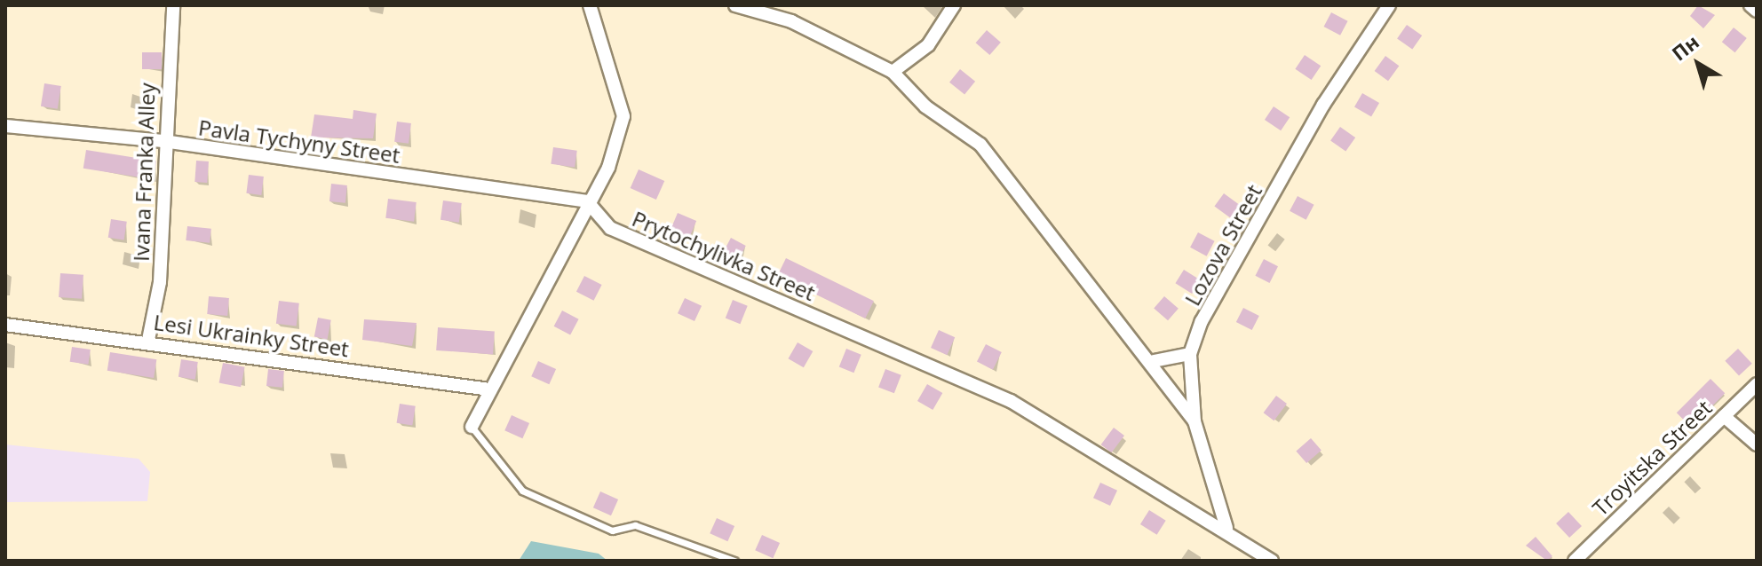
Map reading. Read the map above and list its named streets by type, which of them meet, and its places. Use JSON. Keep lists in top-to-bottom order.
{
  "streets": {
    "street": [
      "Pavla Tychyny Street",
      "Ivana Franka Alley",
      "Lozova Street",
      "Prytochylivka Street",
      "Lesi Ukrainky Street",
      "Troyitska Street"
    ]
  },
  "crossings": [
    ["Pavla Tychyny Street", "Ivana Franka Alley"],
    ["Pavla Tychyny Street", "Prytochylivka Street"],
    ["Ivana Franka Alley", "Lesi Ukrainky Street"],
    ["Lozova Street", "Prytochylivka Street"]
  ],
  "north": "top left"
}
